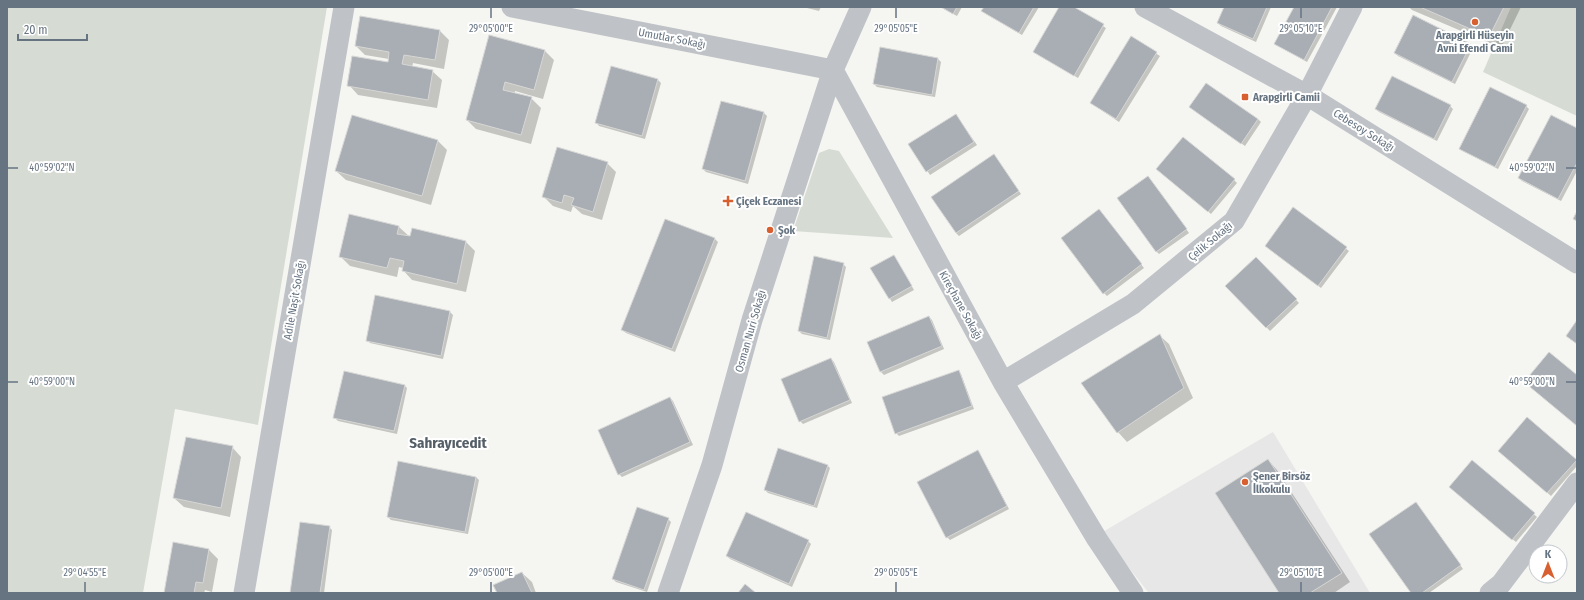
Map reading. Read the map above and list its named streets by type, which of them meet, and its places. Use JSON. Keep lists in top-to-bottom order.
{
  "streets": {
    "street": [
      "Umutlar Sokağı",
      "Cebesoy Sokağı",
      "Çelik Sokağı",
      "Adile Naşit Sokağı",
      "Kireçhane Sokağı",
      "Osman Nuri Sokağı"
    ]
  },
  "crossings": [
    ["Umutlar Sokağı", "Kireçhane Sokağı"],
    ["Umutlar Sokağı", "Osman Nuri Sokağı"],
    ["Cebesoy Sokağı", "Çelik Sokağı"],
    ["Çelik Sokağı", "Kireçhane Sokağı"],
    ["Kireçhane Sokağı", "Osman Nuri Sokağı"]
  ],
  "districts": ["Sahrayıcedit"],
  "places": {
    "other": ["Arapgirli Hüseyin Avni Efendi Cami", "Şok", "Şener Birsöz İlkokulu"],
    "transit": ["Arapgirli Camii"],
    "health": ["Çiçek Eczanesi"]
  },
  "scale_bar": "20 m",
  "north": "top",
  "coordinates": [
    "29°05'00\"E",
    "29°05'05\"E",
    "29°05'10\"E",
    "40°59'02\"N",
    "40°59'00\"N",
    "29°04'55\"E"
  ]
}
